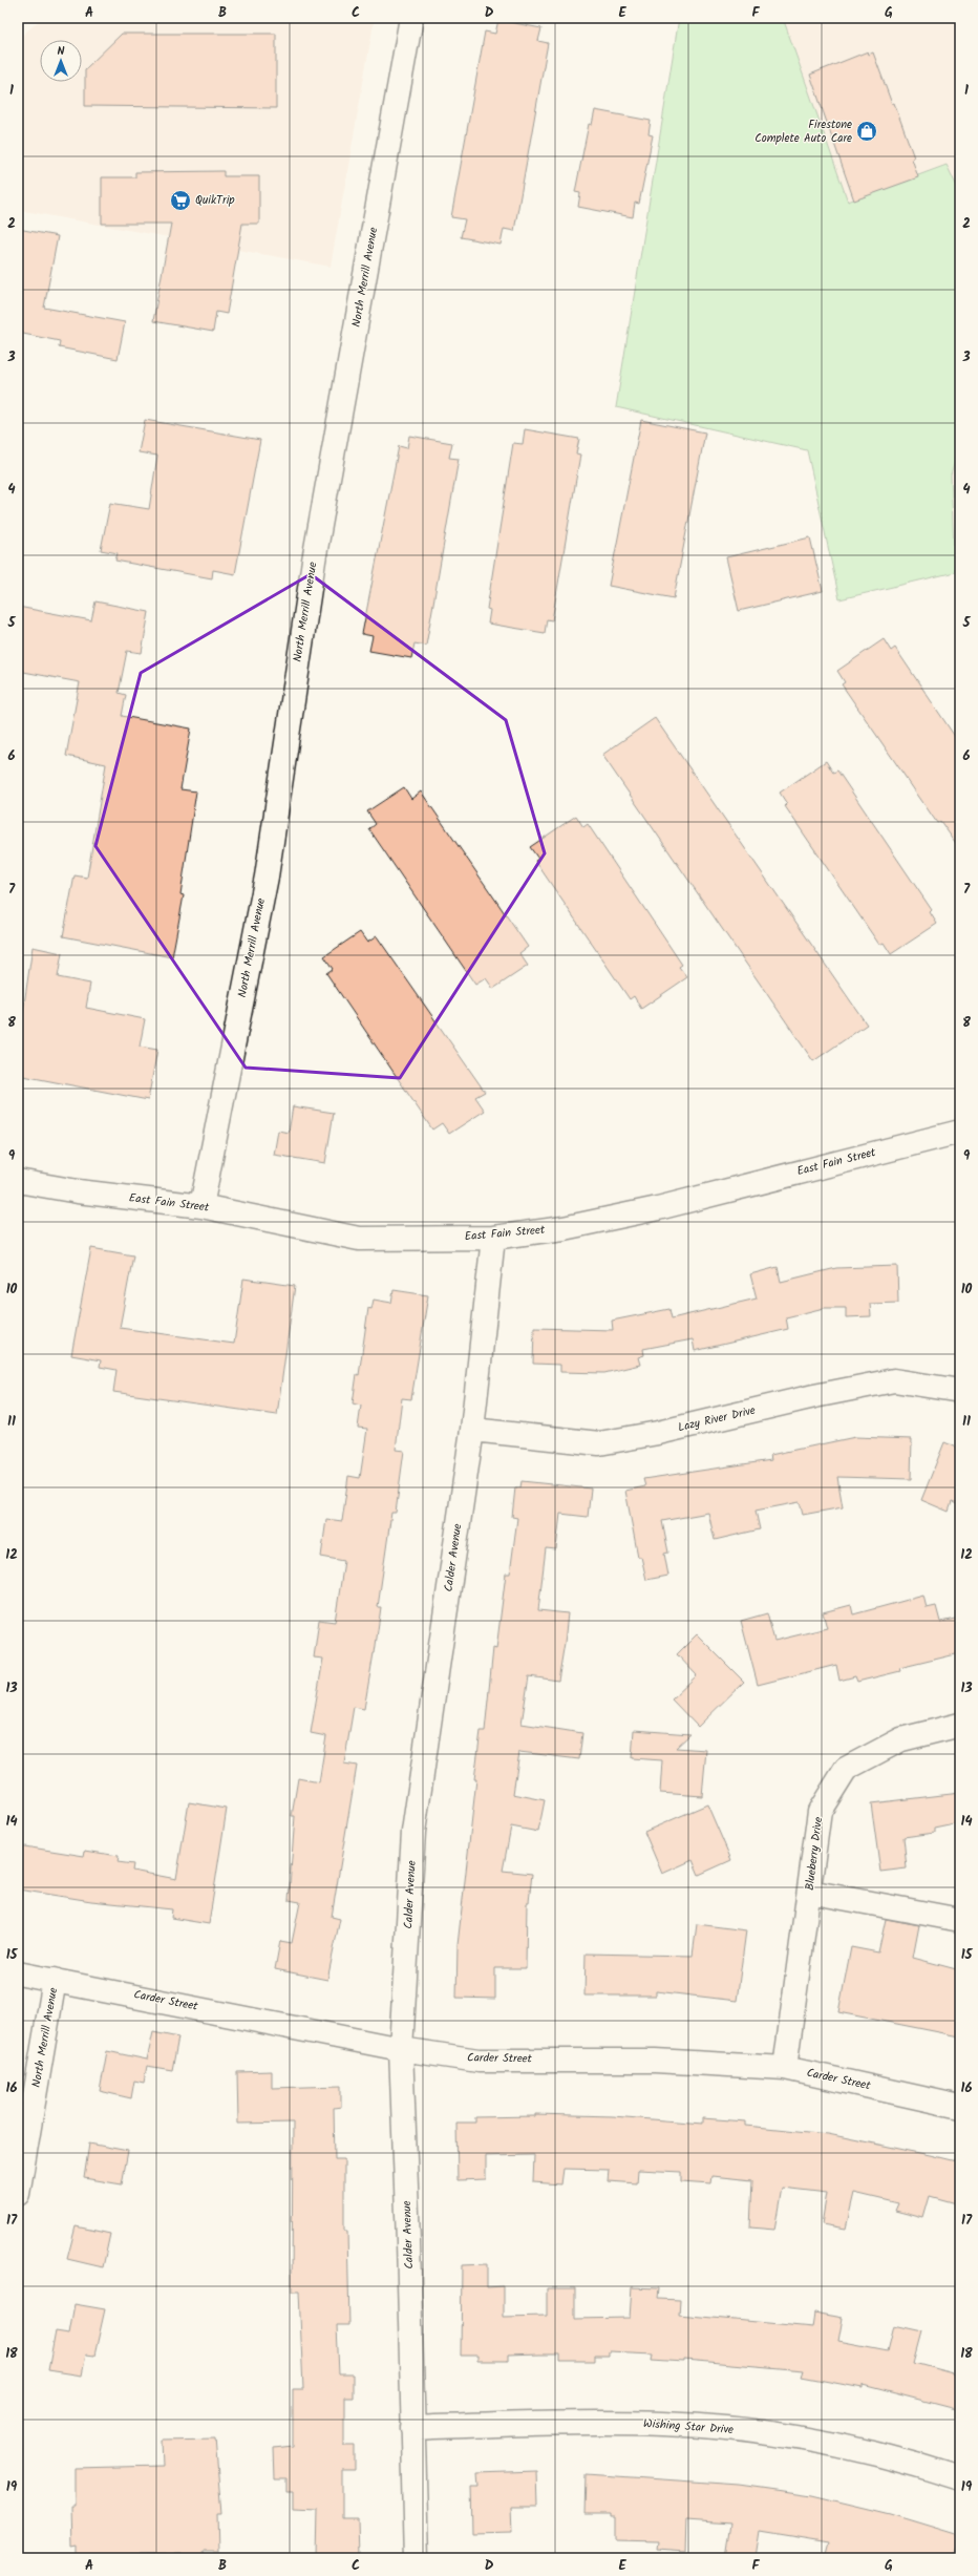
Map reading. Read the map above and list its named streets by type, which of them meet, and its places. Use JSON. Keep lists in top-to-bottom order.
{
  "streets": {
    "street": [
      "North Merrill Avenue",
      "East Fain Street",
      "Lazy River Drive",
      "Calder Avenue",
      "Blueberry Drive",
      "Carder Street",
      "Wishing Star Drive"
    ]
  },
  "crossings": [
    ["North Merrill Avenue", "East Fain Street"],
    ["North Merrill Avenue", "Carder Street"],
    ["East Fain Street", "Calder Avenue"],
    ["Lazy River Drive", "Calder Avenue"],
    ["Calder Avenue", "Carder Street"],
    ["Calder Avenue", "Wishing Star Drive"],
    ["Blueberry Drive", "Carder Street"]
  ],
  "places": {
    "shop": ["Firestone Complete Auto Care"],
    "supermarket": ["QuikTrip"]
  },
  "north": "top",
  "grid": {
    "columns": [
      "A",
      "B",
      "C",
      "D",
      "E",
      "F",
      "G"
    ],
    "rows": [
      "1",
      "2",
      "3",
      "4",
      "5",
      "6",
      "7",
      "8",
      "9",
      "10",
      "11",
      "12",
      "13",
      "14",
      "15",
      "16",
      "17",
      "18",
      "19"
    ]
  }
}
